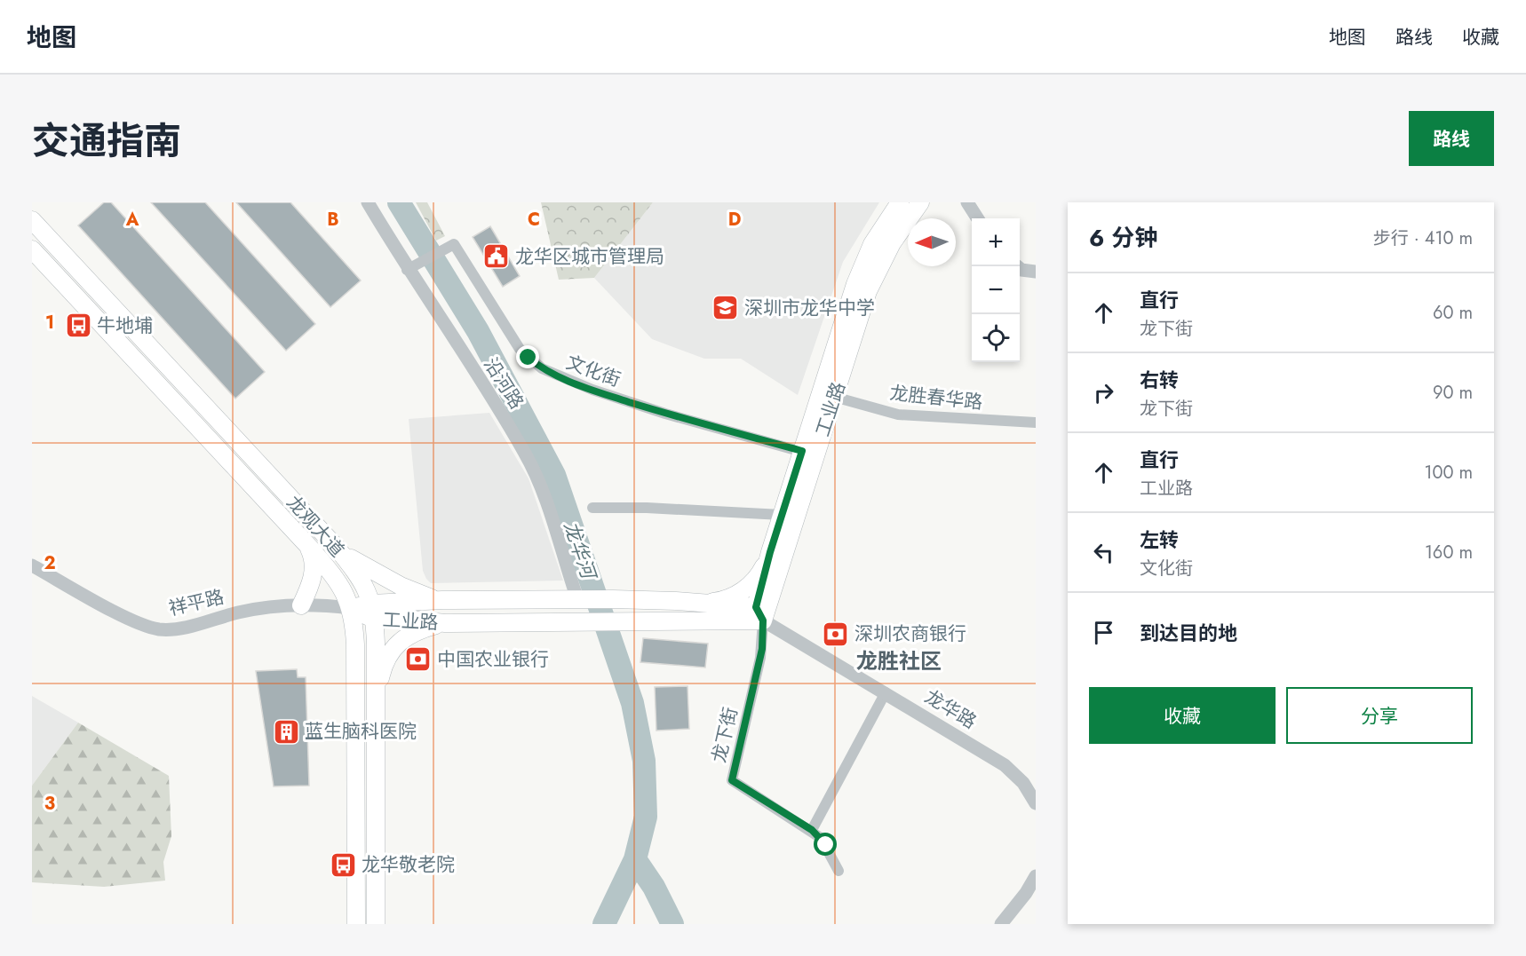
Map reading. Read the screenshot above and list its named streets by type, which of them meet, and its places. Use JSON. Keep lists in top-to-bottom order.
{
  "streets": {
    "main road": ["工业路", "龙观大道"],
    "street": [
      "文化街",
      "沿河路",
      "龙胜春华路",
      "祥平路",
      "龙华路",
      "龙下街"
    ]
  },
  "crossings": [
    ["文化街", "沿河路"],
    ["文化街", "工业路"],
    ["沿河路", "工业路"],
    ["龙胜春华路", "工业路"],
    ["工业路", "龙观大道"],
    ["工业路", "祥平路"],
    ["工业路", "龙华路"],
    ["工业路", "龙下街"],
    ["龙观大道", "祥平路"],
    ["龙华路", "龙下街"]
  ],
  "districts": ["龙胜社区"],
  "water": ["龙华河"],
  "places": {
    "public building": ["龙华区城市管理局"],
    "school or university": ["深圳市龙华中学"],
    "bus stop": ["牛地埔", "龙华敬老院"],
    "bank": ["深圳农商银行", "中国农业银行"],
    "building": ["蓝生脑科医院"]
  },
  "north": "left",
  "page": {
    "header": "地图",
    "nav": ["地图", "路线", "收藏"],
    "title": "交通指南",
    "buttons": [
      "路线",
      ["收藏", "分享"]
    ],
    "heading": ["6 分钟", "步行 · 410 m"],
    "map_buttons": ["+", "−"],
    "list": [
      ["直行", "龙下街", "60 m"],
      ["右转", "龙下街", "90 m"],
      ["直行", "工业路", "100 m"],
      ["左转", "文化街", "160 m"],
      "到达目的地"
    ]
  },
  "grid": {
    "columns": [
      "A",
      "B",
      "C",
      "D"
    ],
    "rows": ["1", "2", "3"]
  }
}
